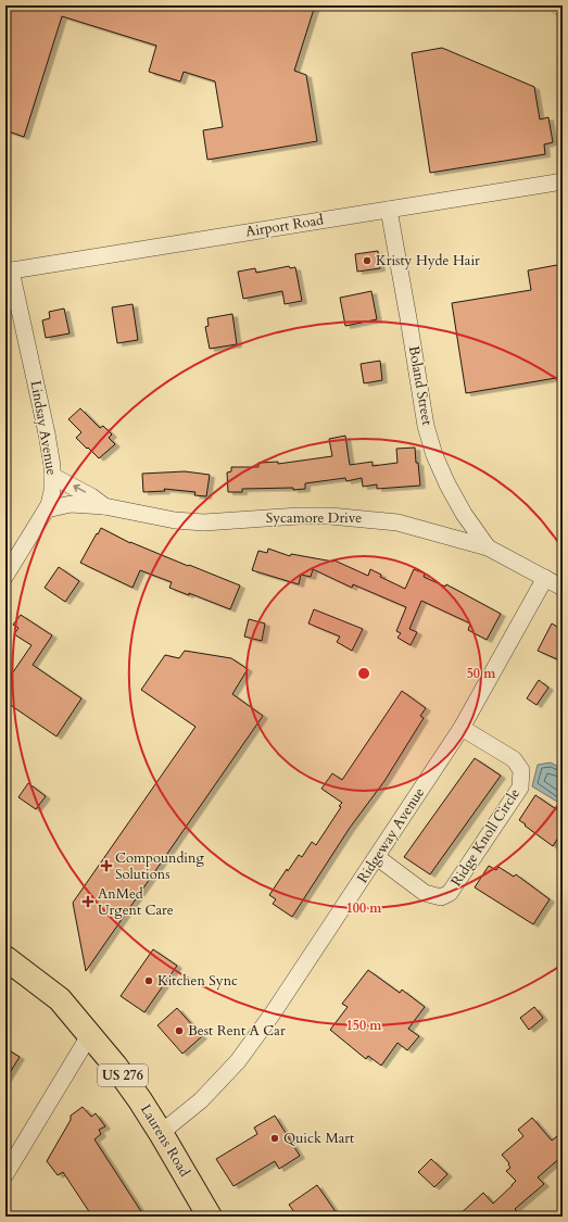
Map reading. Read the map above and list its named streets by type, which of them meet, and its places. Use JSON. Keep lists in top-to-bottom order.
{
  "streets": {
    "main road": ["US 276", "Laurens Road"],
    "street": [
      "Airport Road",
      "Boland Street",
      "Lindsay Avenue",
      "Sycamore Drive",
      "Ridgeway Avenue",
      "Ridge Knoll Circle"
    ]
  },
  "crossings": [
    ["Airport Road", "Boland Street"],
    ["Airport Road", "Lindsay Avenue"],
    ["Boland Street", "Sycamore Drive"],
    ["Lindsay Avenue", "Sycamore Drive"],
    ["Sycamore Drive", "Ridgeway Avenue"],
    ["Ridgeway Avenue", "Ridge Knoll Circle"],
    ["Ridgeway Avenue", "Laurens Road"]
  ],
  "places": {
    "other": [
      "Kristy Hyde Hair",
      "Kitchen Sync",
      "Best Rent A Car",
      "Quick Mart"
    ],
    "health": ["Compounding Solutions", "AnMed Urgent Care"]
  },
  "rings": ["50 m", "100 m", "150 m"]
}
